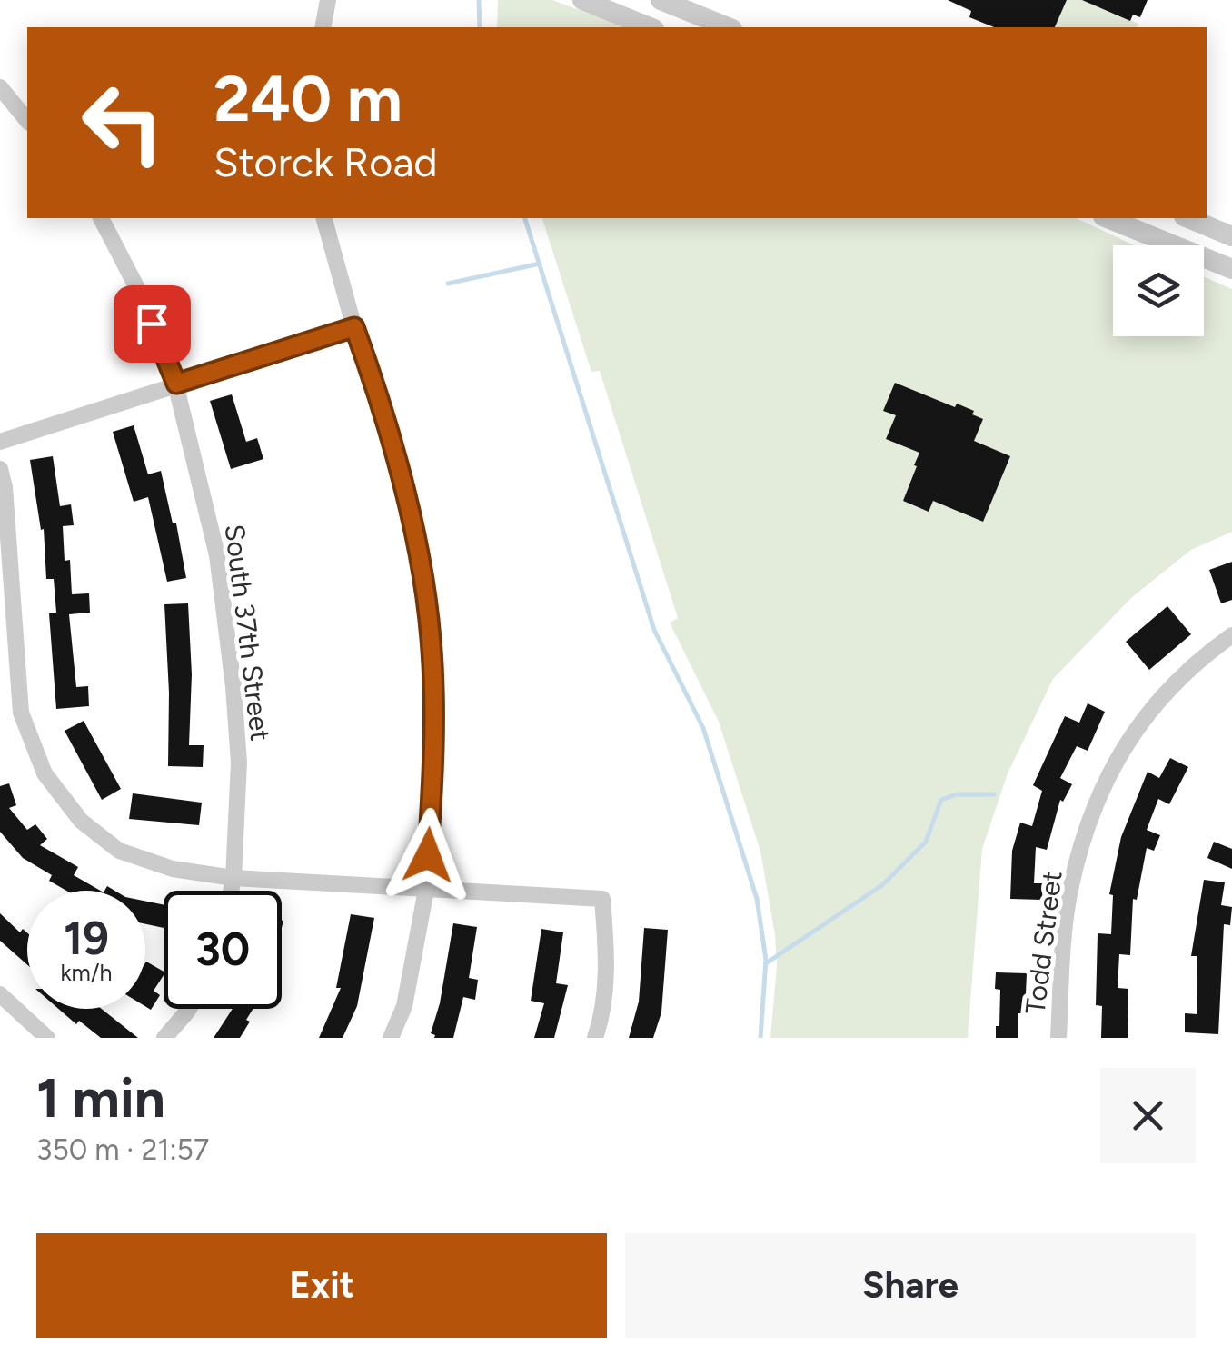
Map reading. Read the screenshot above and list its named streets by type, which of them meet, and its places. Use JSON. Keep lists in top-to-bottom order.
{
  "streets": {
    "street": ["South 37th Street", "Todd Street"]
  },
  "page": {
    "turn": ["240 m", "Storck Road"],
    "speed": "19 km/h",
    "limit": "30",
    "heading": ["1 min", "350 m · 21:57"],
    "buttons": ["Exit", "Share"]
  }
}
